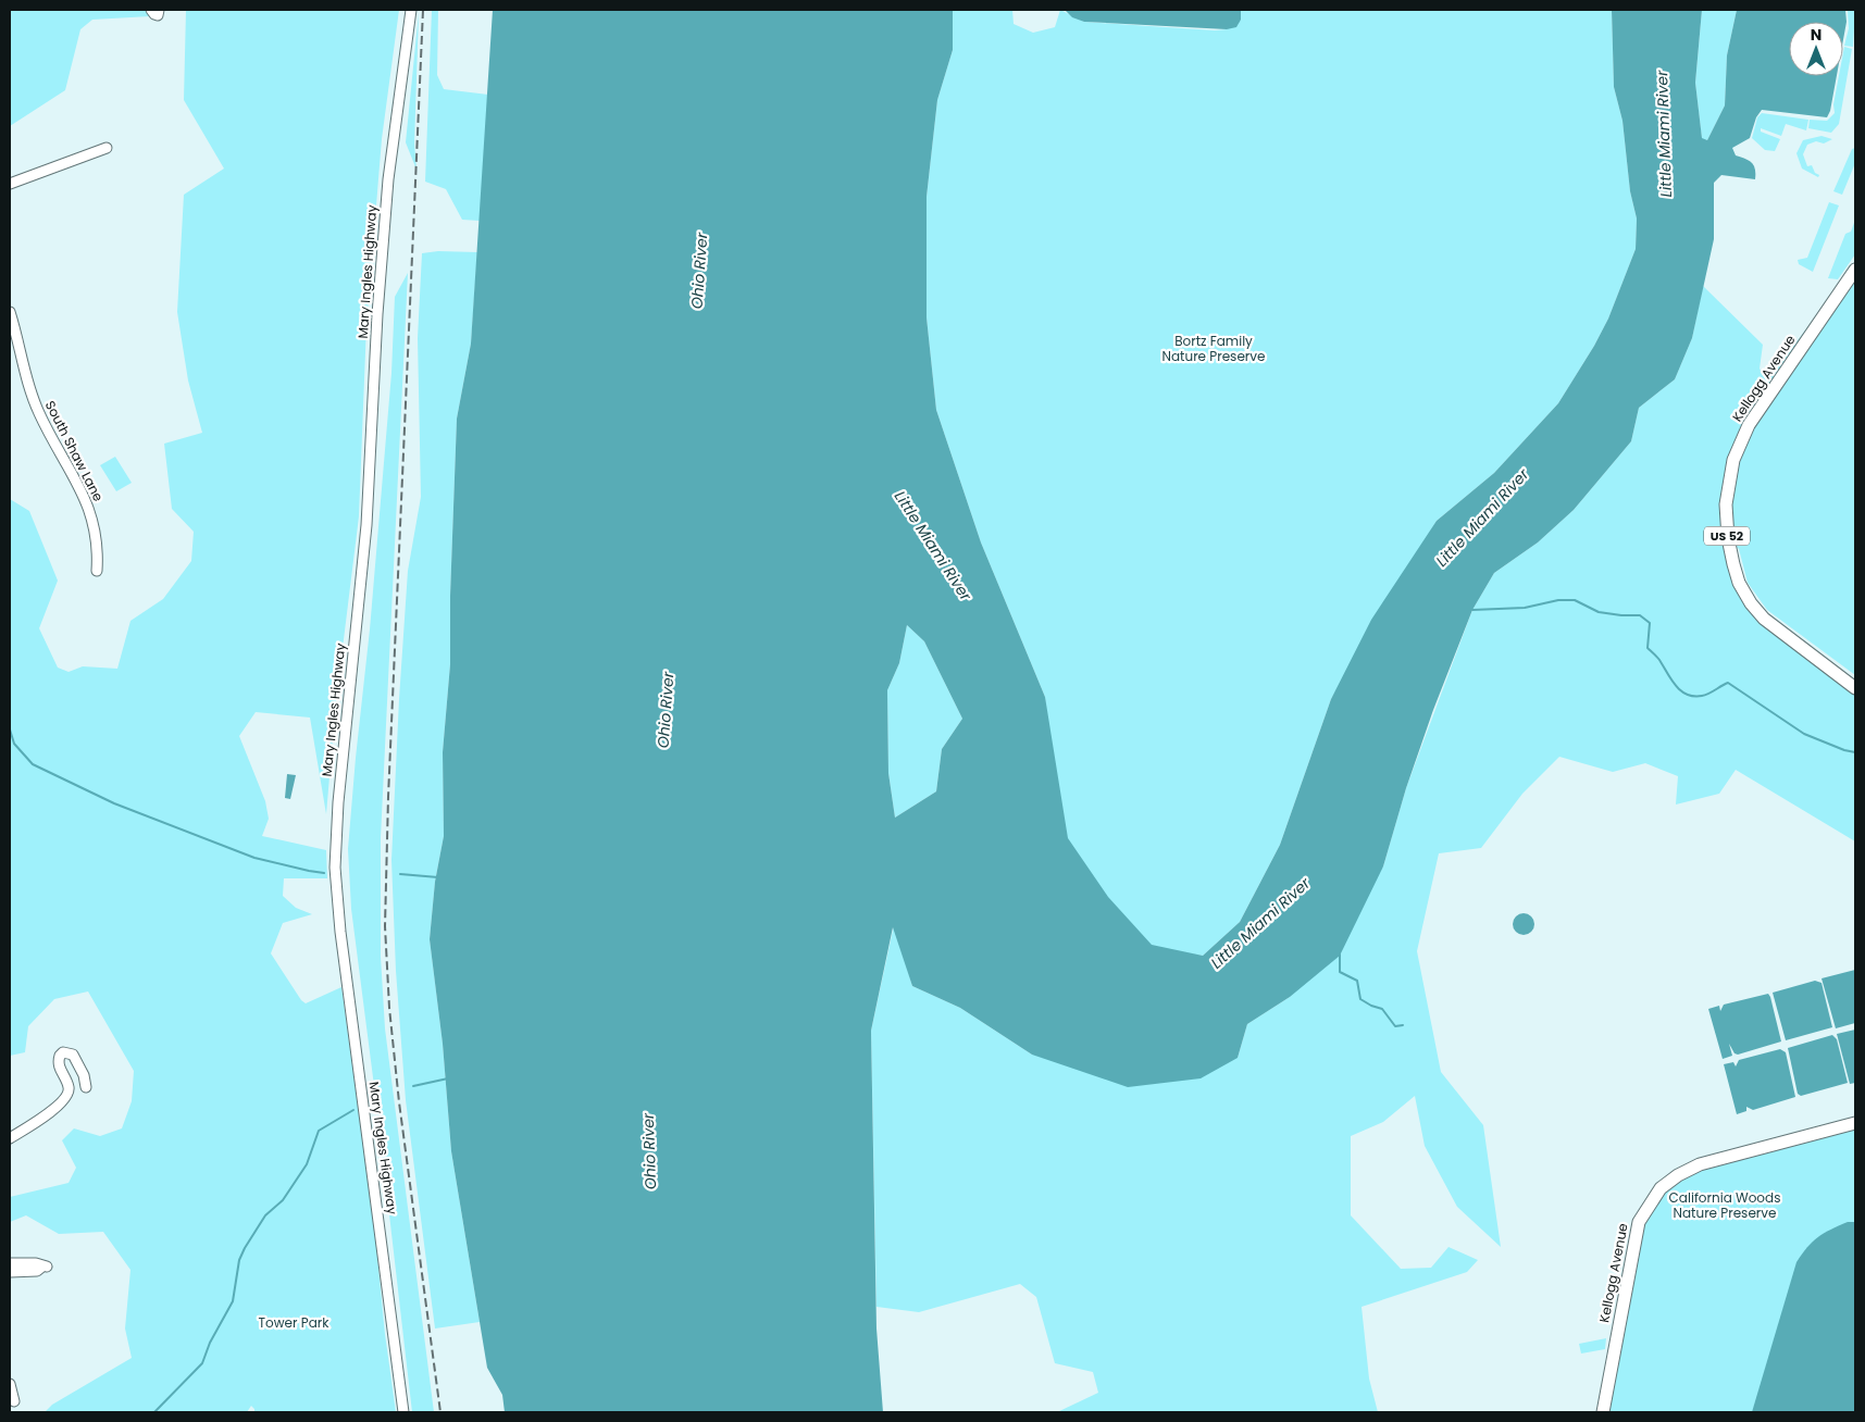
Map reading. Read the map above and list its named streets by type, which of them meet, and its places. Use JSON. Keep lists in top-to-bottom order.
{
  "streets": {
    "main road": ["Kellogg Avenue", "US 52"],
    "street": ["Mary Ingles Highway", "South Shaw Lane"]
  },
  "water": ["Little Miami River", "Ohio River"],
  "parks": ["Bortz Family Nature Preserve", "California Woods Nature Preserve", "Tower Park"],
  "north": "top"
}
